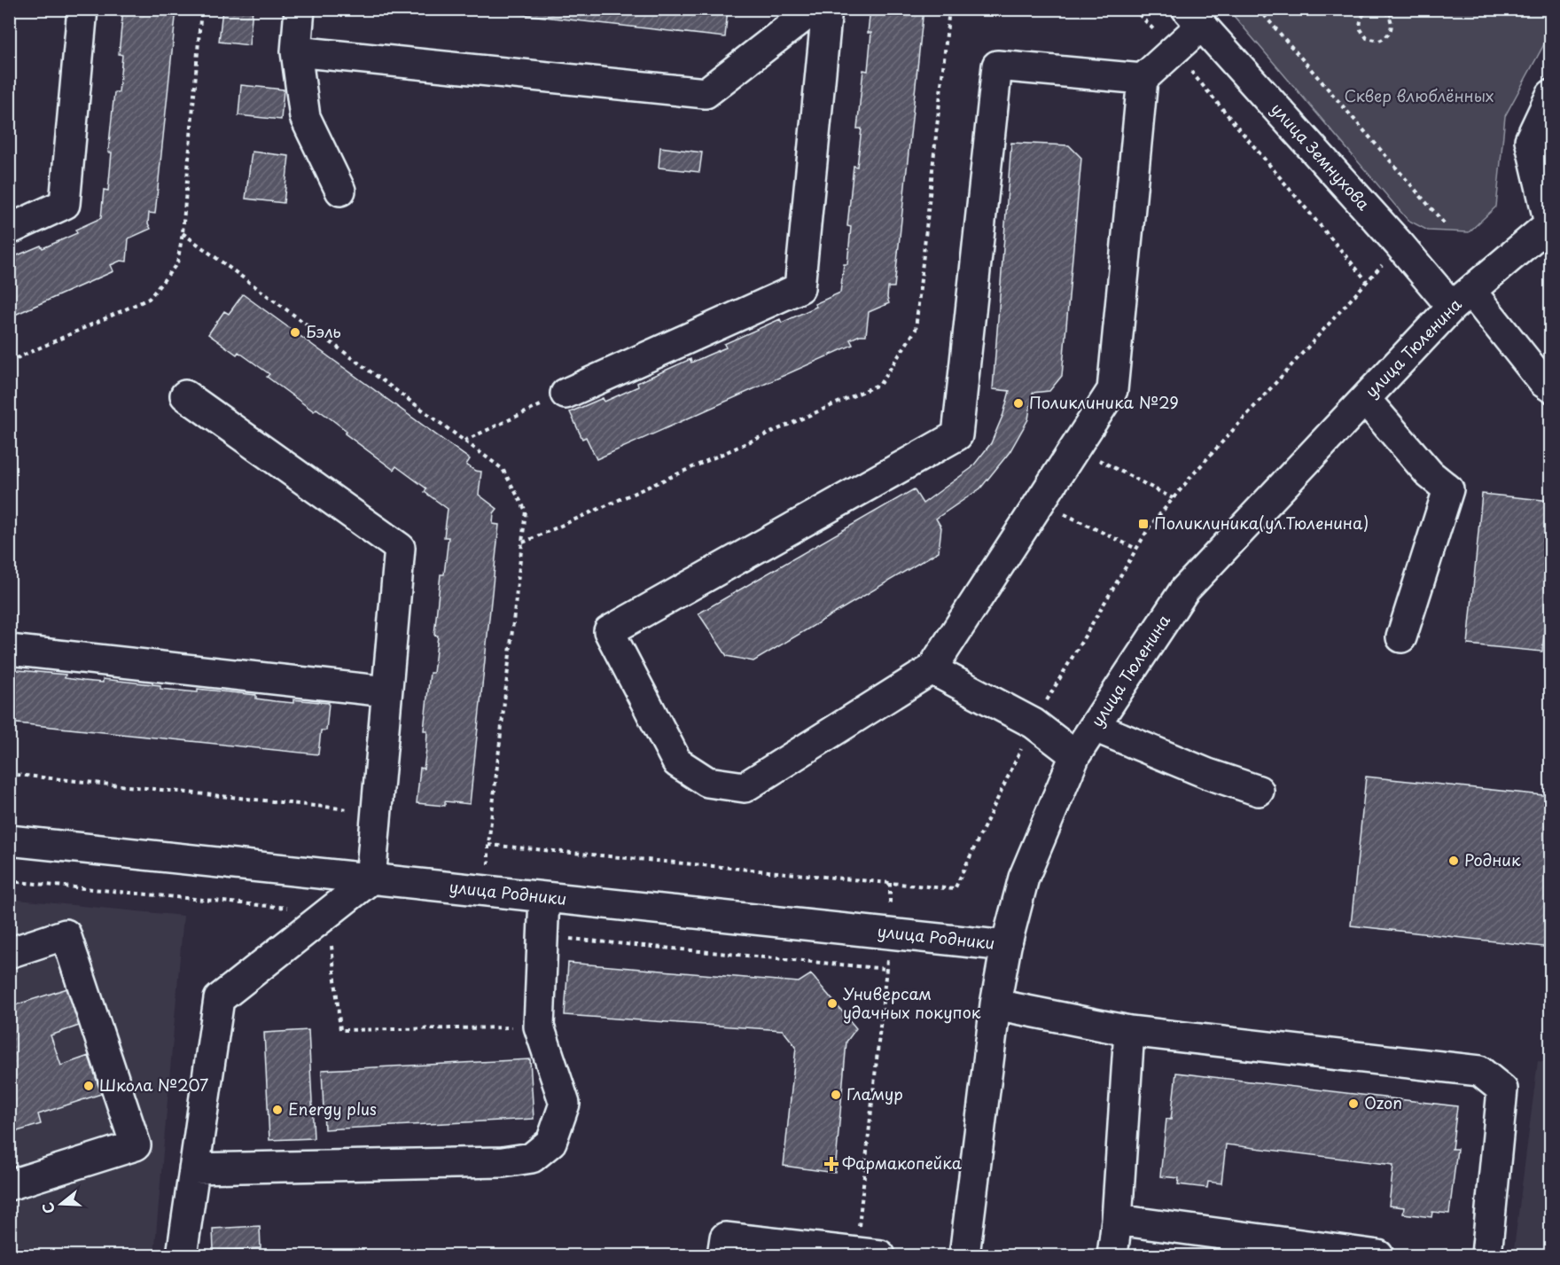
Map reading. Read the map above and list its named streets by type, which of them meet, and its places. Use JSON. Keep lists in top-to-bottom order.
{
  "streets": {
    "street": ["улица Земнухова", "улица Тюленина", "улица Родники"]
  },
  "crossings": [
    ["улица Земнухова", "улица Тюленина"],
    ["улица Тюленина", "улица Родники"]
  ],
  "parks": ["Сквер влюблённых"],
  "places": {
    "other": [
      "Бэль",
      "Поликлиника №29",
      "Родник",
      "Универсам удачных покупок",
      "Школа №207",
      "Гламур",
      "Ozon",
      "Energy plus"
    ],
    "transit": ["Поликлиника(ул.Тюленина)"],
    "health": ["Фармакопейка"]
  },
  "north": "left"
}
